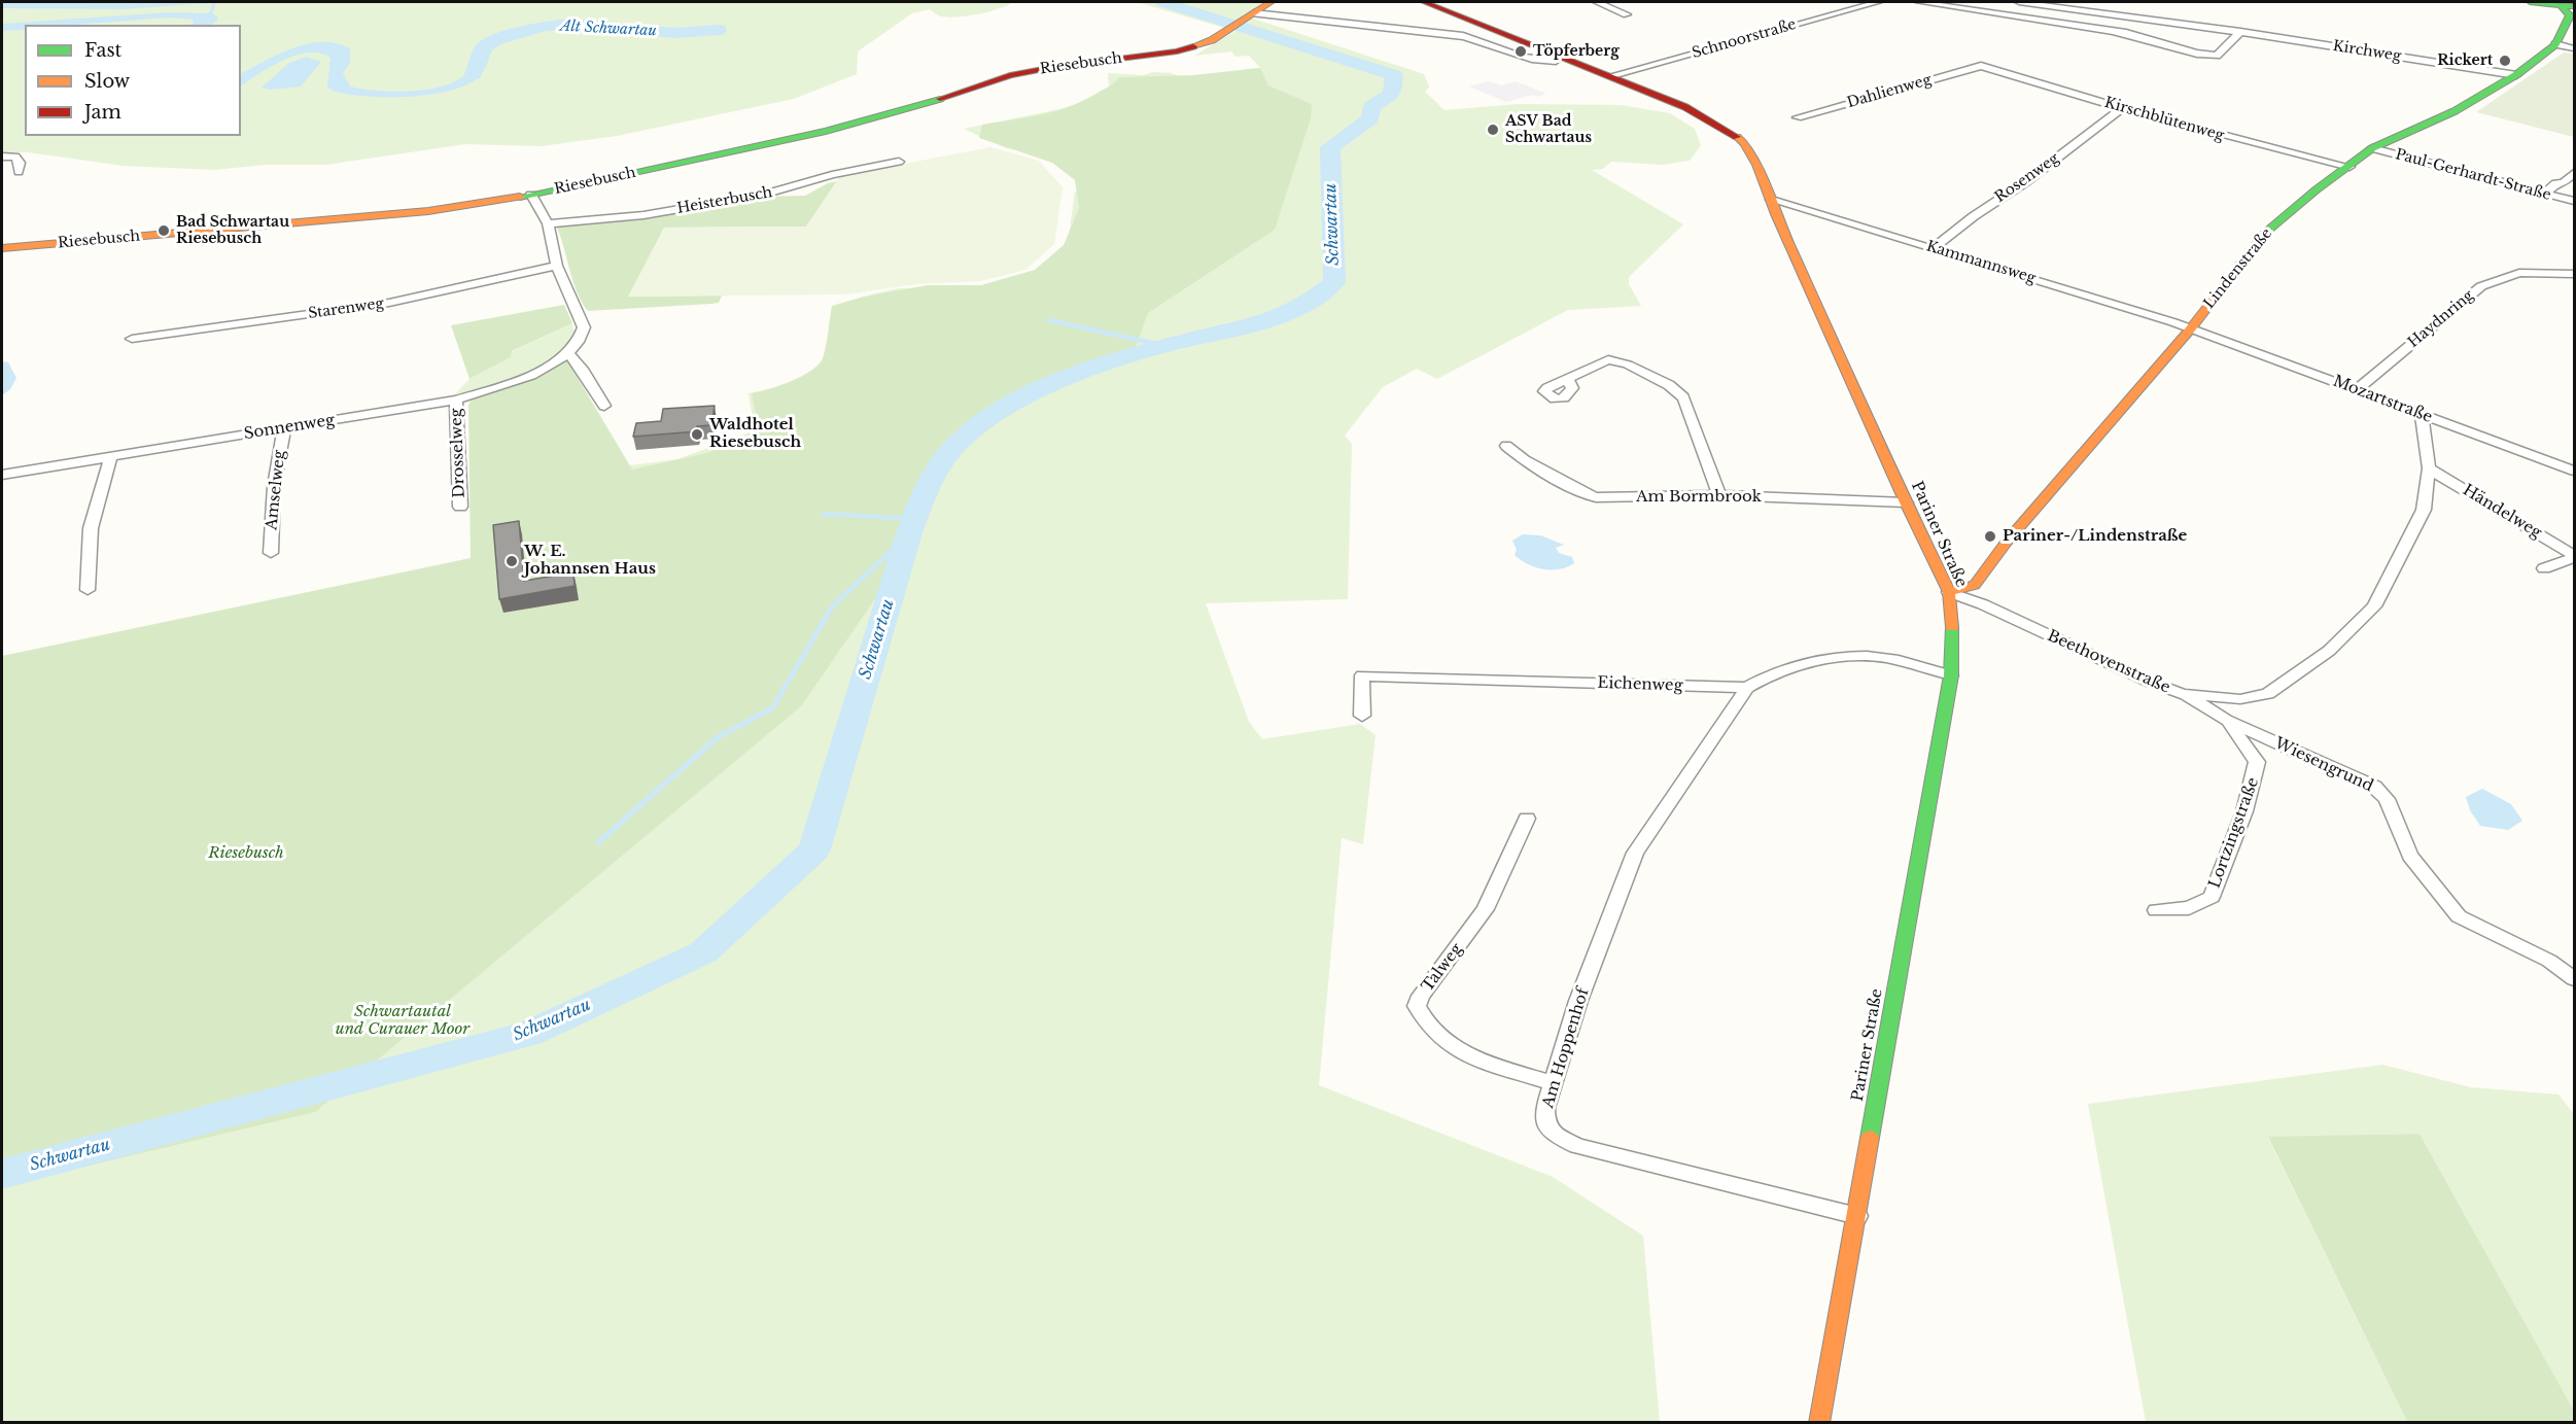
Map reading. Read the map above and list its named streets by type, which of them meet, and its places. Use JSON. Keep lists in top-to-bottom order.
{
  "streets": {
    "street": [
      "Schnoorstraße",
      "Kirchweg",
      "Riesebusch",
      "Dahlienweg",
      "Kirschblütenweg",
      "Paul-Gerhardt-Straße",
      "Rosenweg",
      "Heisterbusch",
      "Kammannsweg",
      "Lindenstraße",
      "Starenweg",
      "Haydnring",
      "Mozartstraße",
      "Sonnenweg",
      "Drosselweg",
      "Amselweg",
      "Am Bormbrook",
      "Händelweg",
      "Pariner Straße",
      "Beethovenstraße",
      "Eichenweg",
      "Wiesengrund",
      "Lortzingstraße",
      "Talweg",
      "Am Hoppenhof"
    ]
  },
  "crossings": [
    ["Schnoorstraße", "Pariner Straße"],
    ["Kirchweg", "Lindenstraße"],
    ["Dahlienweg", "Kirschblütenweg"],
    ["Kirschblütenweg", "Rosenweg"],
    ["Kirschblütenweg", "Lindenstraße"],
    ["Paul-Gerhardt-Straße", "Lindenstraße"],
    ["Rosenweg", "Kammannsweg"],
    ["Kammannsweg", "Lindenstraße"],
    ["Kammannsweg", "Mozartstraße"],
    ["Kammannsweg", "Pariner Straße"],
    ["Lindenstraße", "Mozartstraße"],
    ["Lindenstraße", "Pariner Straße"],
    ["Lindenstraße", "Beethovenstraße"],
    ["Haydnring", "Mozartstraße"],
    ["Mozartstraße", "Beethovenstraße"],
    ["Sonnenweg", "Drosselweg"],
    ["Sonnenweg", "Amselweg"],
    ["Am Bormbrook", "Pariner Straße"],
    ["Händelweg", "Beethovenstraße"],
    ["Pariner Straße", "Beethovenstraße"],
    ["Pariner Straße", "Eichenweg"],
    ["Pariner Straße", "Am Hoppenhof"],
    ["Beethovenstraße", "Wiesengrund"],
    ["Eichenweg", "Am Hoppenhof"],
    ["Wiesengrund", "Lortzingstraße"],
    ["Talweg", "Am Hoppenhof"]
  ],
  "water": ["Alt Schwartau", "Schwartau"],
  "parks": ["Riesebusch", "Schwartautal und Curauer Moor"],
  "places": [
    "Töpferberg",
    "Rickert",
    "ASV Bad Schwartaus",
    "Bad Schwartau Riesebusch",
    "Waldhotel Riesebusch",
    "Pariner-/Lindenstraße",
    "W. E. Johannsen Haus"
  ],
  "legend": ["Fast", "Slow", "Jam"]
}
